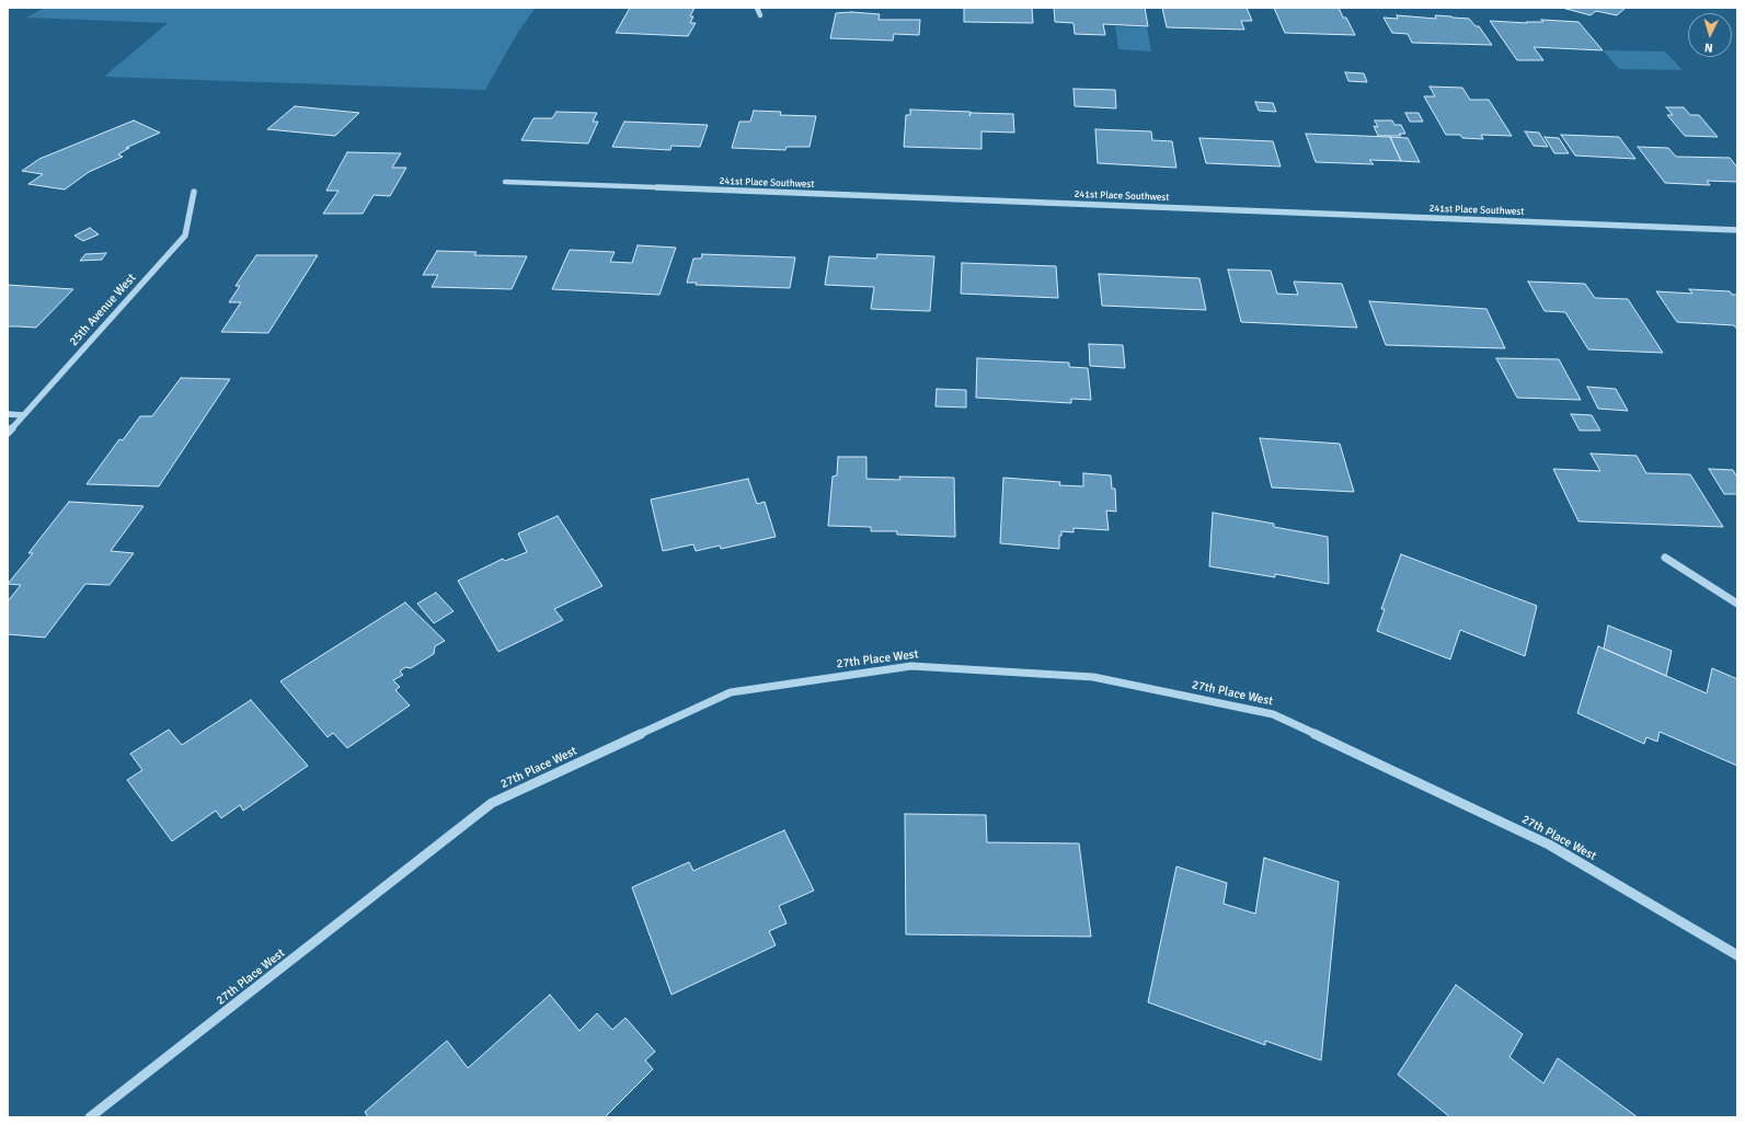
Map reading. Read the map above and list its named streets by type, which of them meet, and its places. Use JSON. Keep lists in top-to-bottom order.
{
  "streets": {
    "street": ["241st Place Southwest", "25th Avenue West", "27th Place West"]
  },
  "north": "bottom"
}
